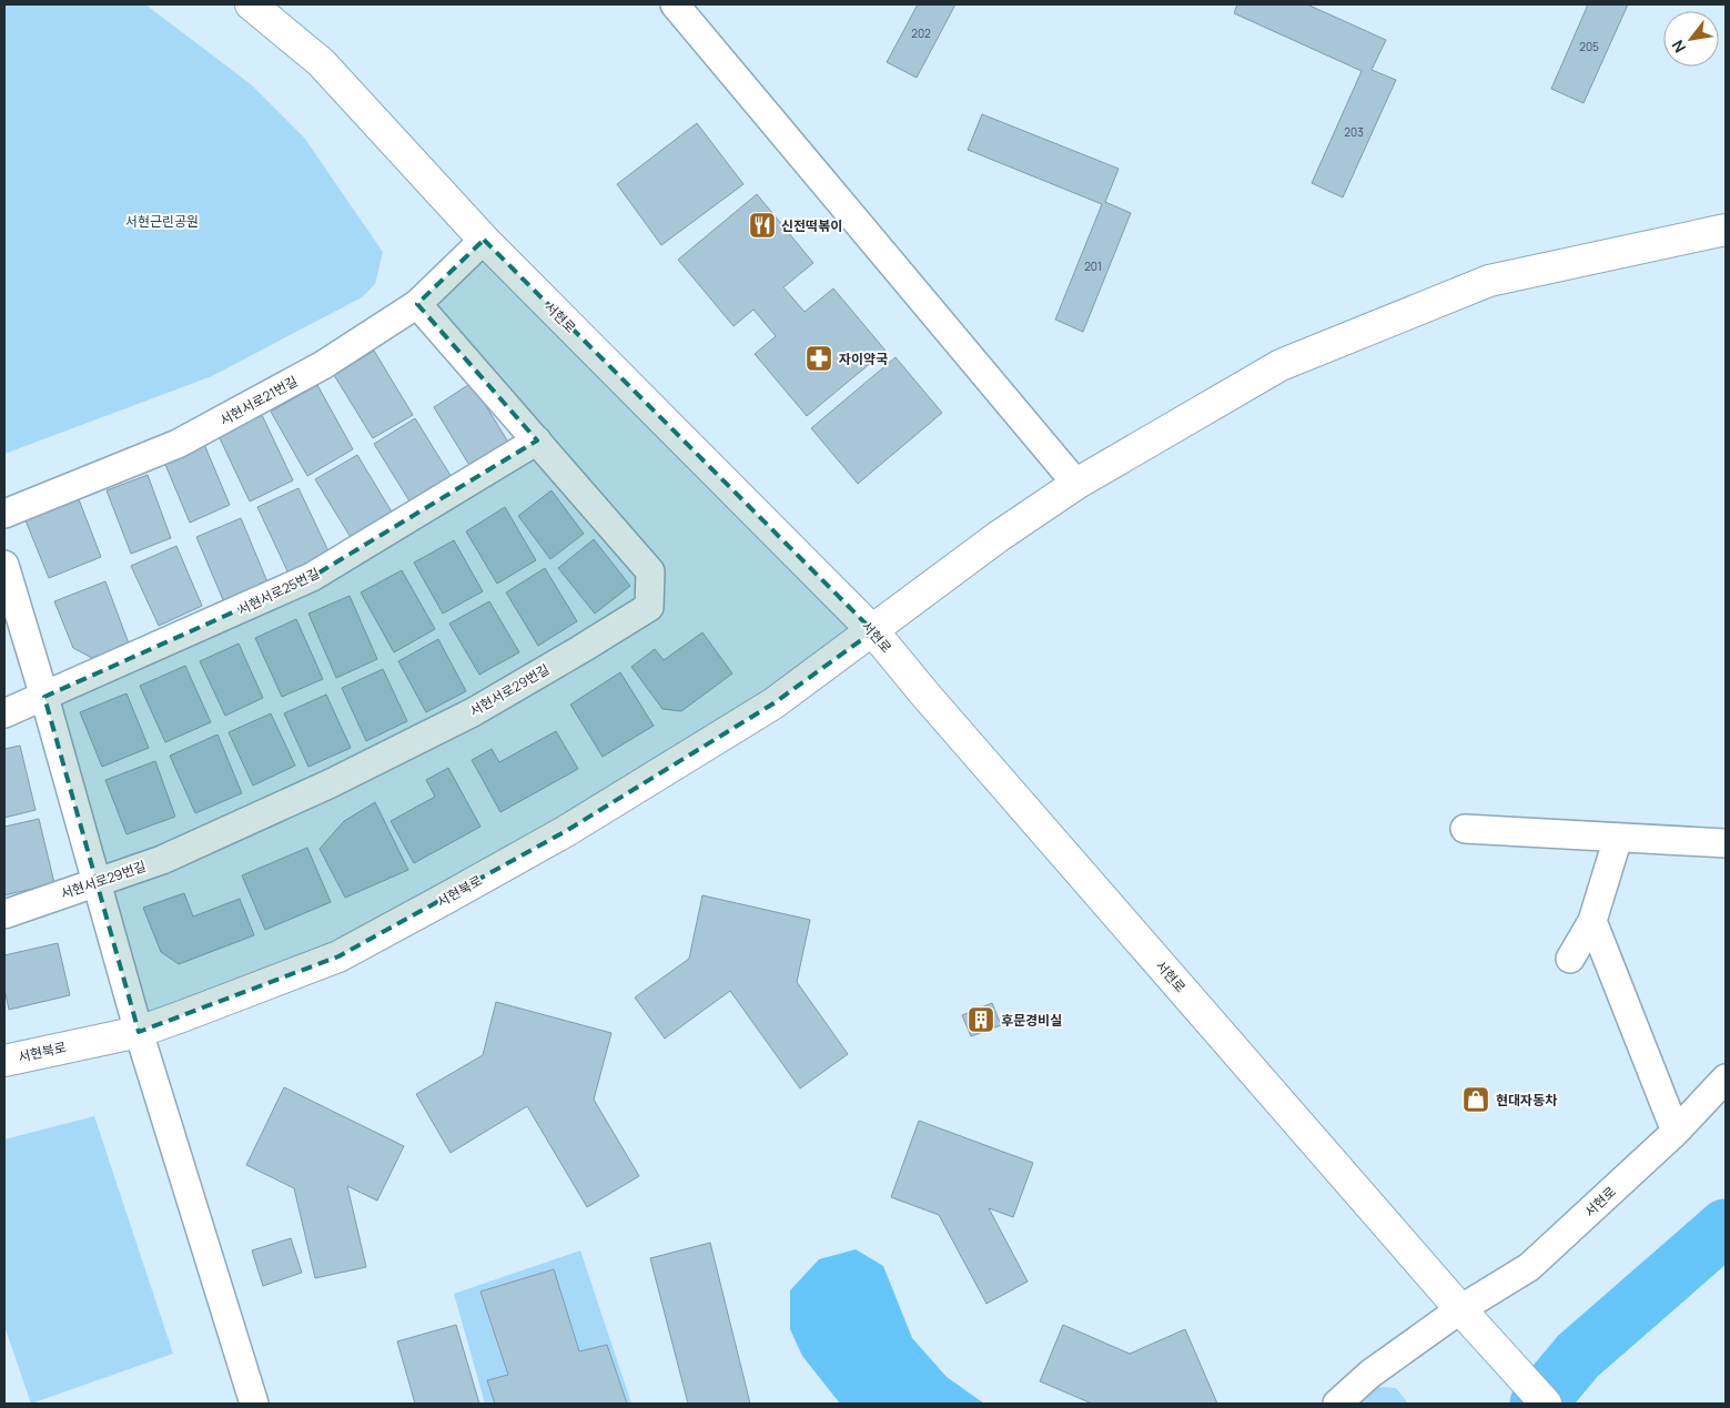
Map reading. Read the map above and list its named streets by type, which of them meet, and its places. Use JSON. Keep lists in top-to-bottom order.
{
  "streets": {
    "street": [
      "서현로",
      "서현서로21번길",
      "서현서로25번길",
      "서현서로29번길",
      "서현북로"
    ]
  },
  "crossings": [
    ["서현로", "서현서로21번길"],
    ["서현로", "서현북로"],
    ["서현서로21번길", "서현서로29번길"],
    ["서현서로25번길", "서현서로29번길"]
  ],
  "parks": ["서현근린공원"],
  "places": {
    "restaurant": ["신전떡볶이"],
    "pharmacy": ["자이약국"],
    "building": ["후문경비실"],
    "shop": ["현대자동차"]
  },
  "house_numbers": [
    "202",
    "205",
    "203",
    "201"
  ],
  "north": "bottom left"
}
